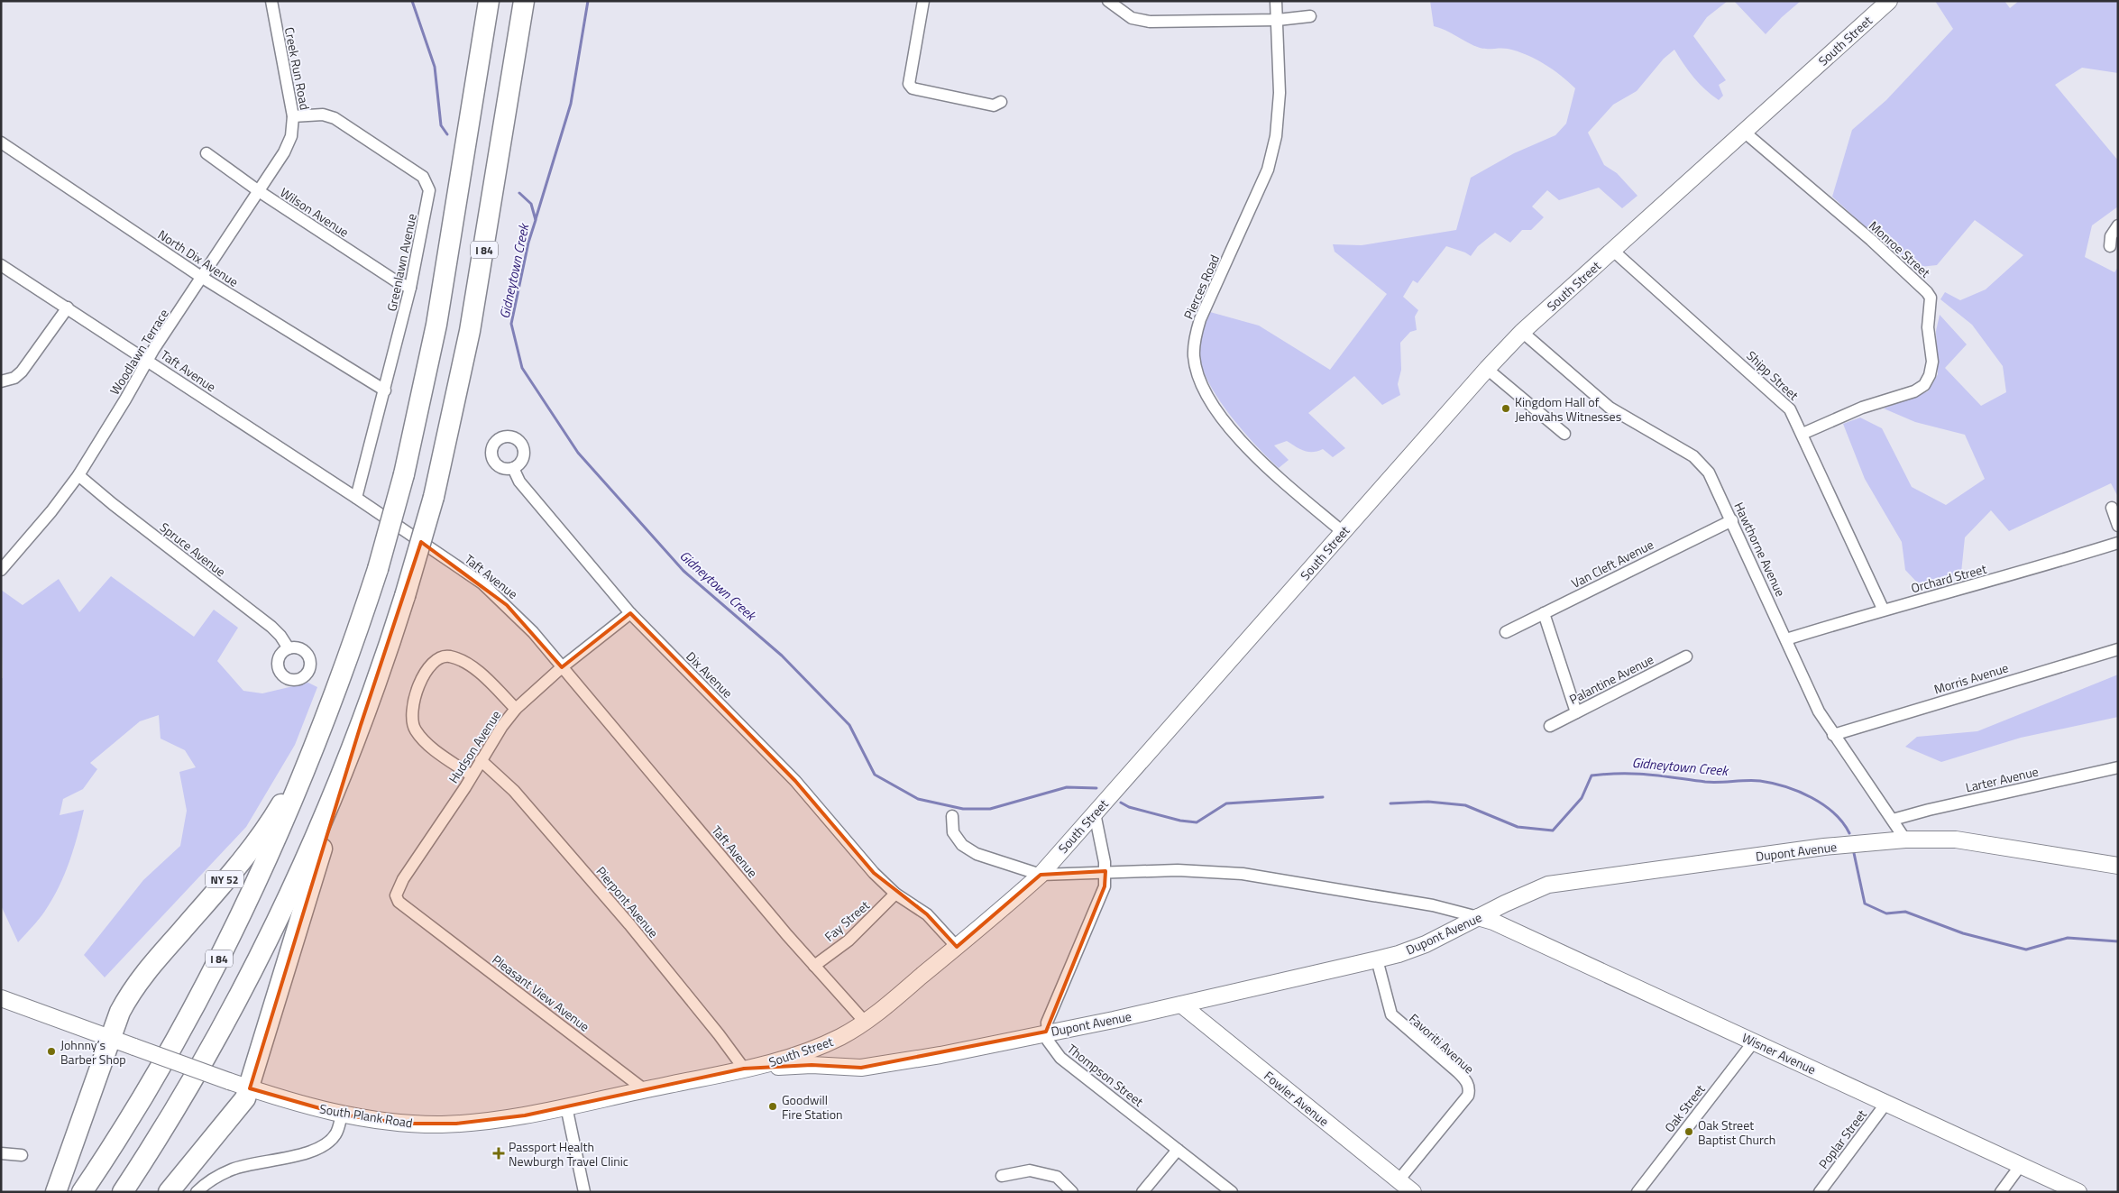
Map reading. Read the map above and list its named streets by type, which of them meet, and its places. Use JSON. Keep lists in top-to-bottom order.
{
  "streets": {
    "highway": ["I 84", "NY 52"],
    "street": [
      "South Street",
      "Creek Run Road",
      "Wilson Avenue",
      "Monroe Street",
      "North Dix Avenue",
      "Greenlawn Avenue",
      "Pierces Road",
      "Woodlawn Terrace",
      "Taft Avenue",
      "Shipp Street",
      "Spruce Avenue",
      "Hawthorne Avenue",
      "Van Cleft Avenue",
      "Orchard Street",
      "Dix Avenue",
      "Morris Avenue",
      "Palantine Avenue",
      "Hudson Avenue",
      "Larter Avenue",
      "Dupont Avenue",
      "Pierpont Avenue",
      "Fay Street",
      "Pleasant View Avenue",
      "Favoriti Avenue",
      "Wisner Avenue",
      "Thompson Street",
      "Fowler Avenue",
      "Oak Street",
      "South Plank Road",
      "Poplar Street"
    ]
  },
  "crossings": [
    ["South Street", "Monroe Street"],
    ["South Street", "Pierces Road"],
    ["South Street", "Taft Avenue"],
    ["South Street", "Shipp Street"],
    ["South Street", "Hawthorne Avenue"],
    ["South Street", "Dix Avenue"],
    ["South Street", "Dupont Avenue"],
    ["South Street", "Pierpont Avenue"],
    ["South Street", "South Plank Road"],
    ["Creek Run Road", "Greenlawn Avenue"],
    ["Creek Run Road", "Woodlawn Terrace"],
    ["Wilson Avenue", "Greenlawn Avenue"],
    ["Wilson Avenue", "Woodlawn Terrace"],
    ["Monroe Street", "Shipp Street"],
    ["I 84", "NY 52"],
    ["North Dix Avenue", "Greenlawn Avenue"],
    ["North Dix Avenue", "Woodlawn Terrace"],
    ["Greenlawn Avenue", "Taft Avenue"],
    ["Woodlawn Terrace", "Taft Avenue"],
    ["Woodlawn Terrace", "Spruce Avenue"],
    ["Taft Avenue", "Hudson Avenue"],
    ["Taft Avenue", "Fay Street"],
    ["Shipp Street", "Orchard Street"],
    ["Hawthorne Avenue", "Van Cleft Avenue"],
    ["Hawthorne Avenue", "Orchard Street"],
    ["Hawthorne Avenue", "Morris Avenue"],
    ["Hawthorne Avenue", "Larter Avenue"],
    ["Hawthorne Avenue", "Dupont Avenue"],
    ["Dix Avenue", "Hudson Avenue"],
    ["Dix Avenue", "Fay Street"],
    ["Hudson Avenue", "Pierpont Avenue"],
    ["Hudson Avenue", "Pleasant View Avenue"],
    ["Dupont Avenue", "Pierpont Avenue"],
    ["Dupont Avenue", "Favoriti Avenue"],
    ["Dupont Avenue", "Wisner Avenue"],
    ["Dupont Avenue", "Thompson Street"],
    ["Dupont Avenue", "Fowler Avenue"],
    ["Dupont Avenue", "South Plank Road"],
    ["NY 52", "South Plank Road"],
    ["Pierpont Avenue", "South Plank Road"],
    ["Pleasant View Avenue", "South Plank Road"],
    ["Favoriti Avenue", "Fowler Avenue"],
    ["Wisner Avenue", "Oak Street"],
    ["Wisner Avenue", "Poplar Street"]
  ],
  "water": ["Gidneytown Creek"],
  "places": {
    "other": [
      "Kingdom Hall of Jehovahs Witnesses",
      "Johnny’s Barber Shop",
      "Goodwill Fire Station",
      "Oak Street Baptist Church"
    ],
    "health": ["Passport Health Newburgh Travel Clinic"]
  }
}
